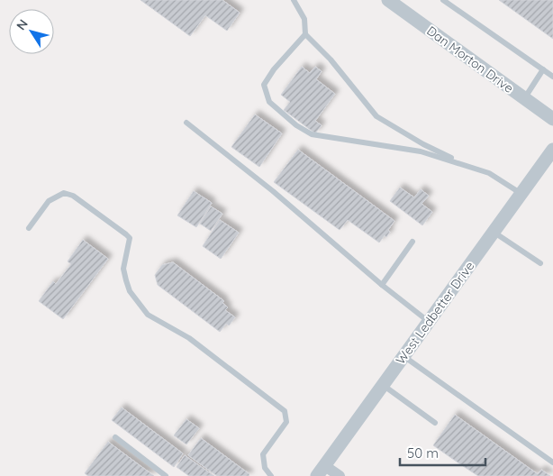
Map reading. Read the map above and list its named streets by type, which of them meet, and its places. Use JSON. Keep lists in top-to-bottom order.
{
  "streets": {
    "street": ["Dan Morton Drive", "West Ledbetter Drive"]
  },
  "scale_bar": "50 m",
  "north": "top left"
}
